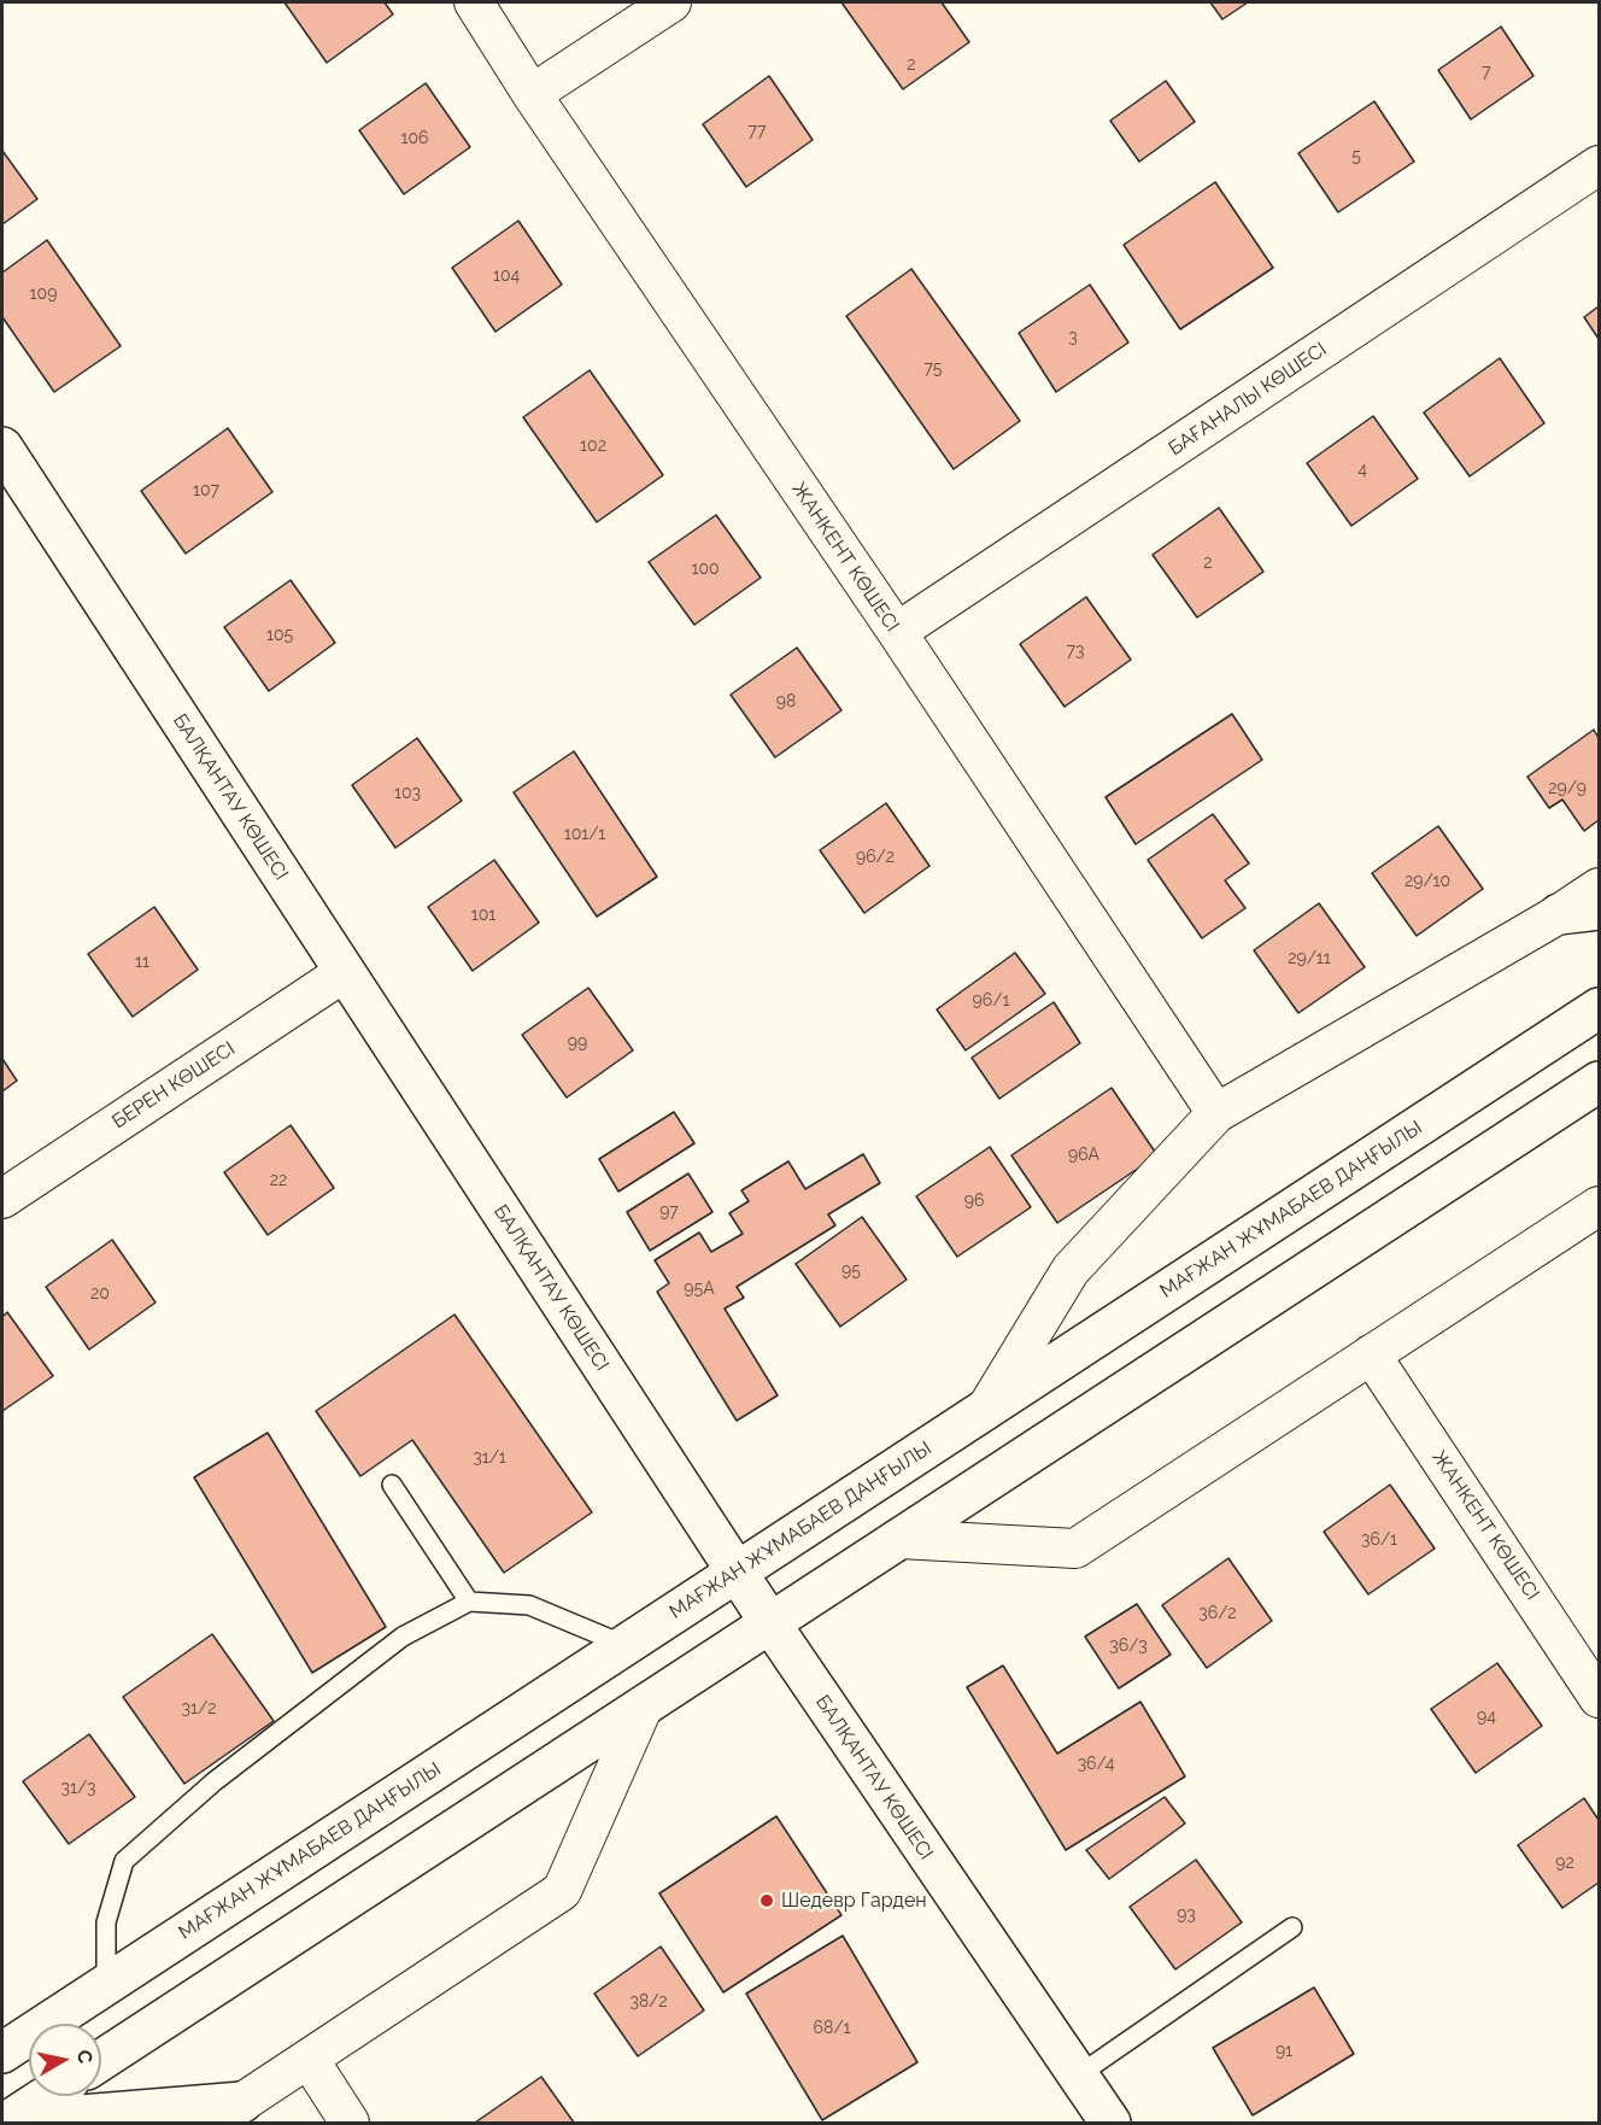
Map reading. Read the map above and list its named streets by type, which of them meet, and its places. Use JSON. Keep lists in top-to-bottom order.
{
  "streets": {
    "main road": ["БАЛҚАНТАУ КӨШЕСІ", "МАҒЖАН ЖҰМАБАЕВ ДАҢҒЫЛЫ"],
    "street": ["БАҒАНАЛЫ КӨШЕСІ", "ЖАНКЕНТ КӨШЕСІ", "БЕРЕН КӨШЕСІ"]
  },
  "crossings": [
    ["БАҒАНАЛЫ КӨШЕСІ", "ЖАНКЕНТ КӨШЕСІ"],
    ["БАЛҚАНТАУ КӨШЕСІ", "БЕРЕН КӨШЕСІ"],
    ["БАЛҚАНТАУ КӨШЕСІ", "МАҒЖАН ЖҰМАБАЕВ ДАҢҒЫЛЫ"]
  ],
  "places": ["Шедевр Гарден"],
  "house_numbers": [
    "2",
    "7",
    "77",
    "106",
    "5",
    "104",
    "109",
    "3",
    "75",
    "102",
    "4",
    "107",
    "2",
    "100",
    "105",
    "73",
    "98",
    "29/9",
    "103",
    "101/1",
    "96/2",
    "29/10",
    "101",
    "29/11",
    "11",
    "96/1",
    "99",
    "96A",
    "22",
    "96",
    "97",
    "95",
    "95А",
    "20",
    "31/1",
    "36/1",
    "36/2",
    "36/3",
    "31/2",
    "94",
    "36/4",
    "31/3",
    "92",
    "93",
    "38/2",
    "68/1",
    "91"
  ],
  "north": "right"
}
